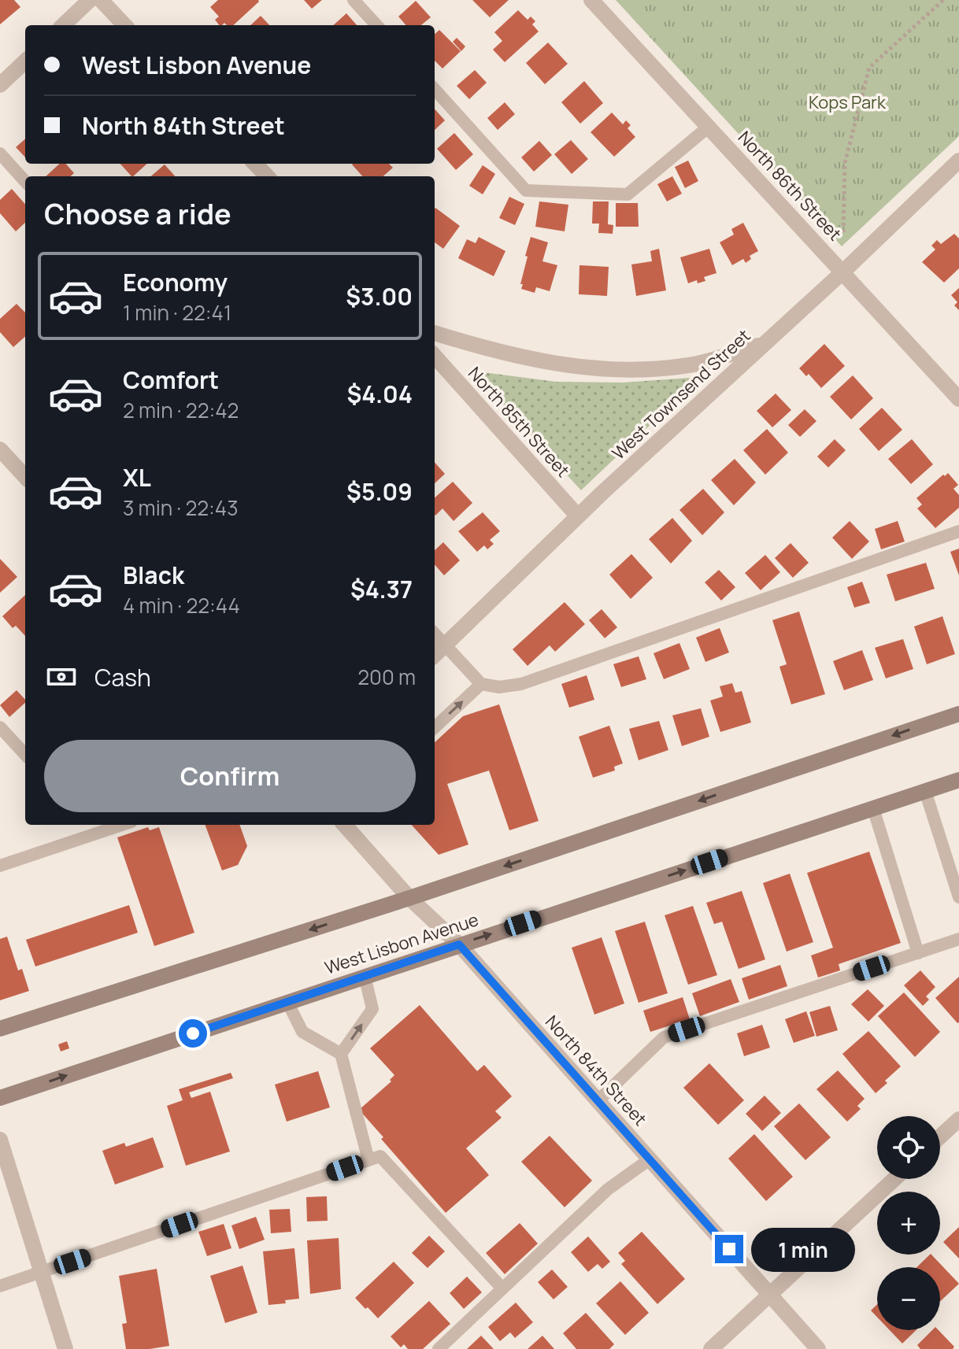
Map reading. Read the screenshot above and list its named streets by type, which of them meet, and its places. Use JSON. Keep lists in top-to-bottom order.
{
  "streets": {
    "main road": ["West Lisbon Avenue"],
    "street": [
      "North 86th Street",
      "West Townsend Street",
      "North 85th Street",
      "North 84th Street"
    ]
  },
  "crossings": [
    ["North 86th Street", "West Townsend Street"],
    ["West Townsend Street", "North 85th Street"],
    ["West Lisbon Avenue", "North 84th Street"]
  ],
  "parks": ["Kops Park"],
  "page": {
    "banner": ["West Lisbon Avenue", "North 84th Street"],
    "heading": "Choose a ride",
    "list": [
      {
        "name": "Economy",
        "note": "1 min · 22:41",
        "value": "$3.00"
      },
      {
        "name": "Comfort",
        "note": "2 min · 22:42",
        "value": "$4.04"
      },
      {
        "name": "XL",
        "note": "3 min · 22:43",
        "value": "$5.09"
      },
      {
        "name": "Black",
        "note": "4 min · 22:44",
        "value": "$4.37"
      }
    ],
    "pay": ["Cash", "200 m"],
    "buttons": "Confirm",
    "map_buttons": ["+", "−"],
    "bubble": "1 min"
  }
}
